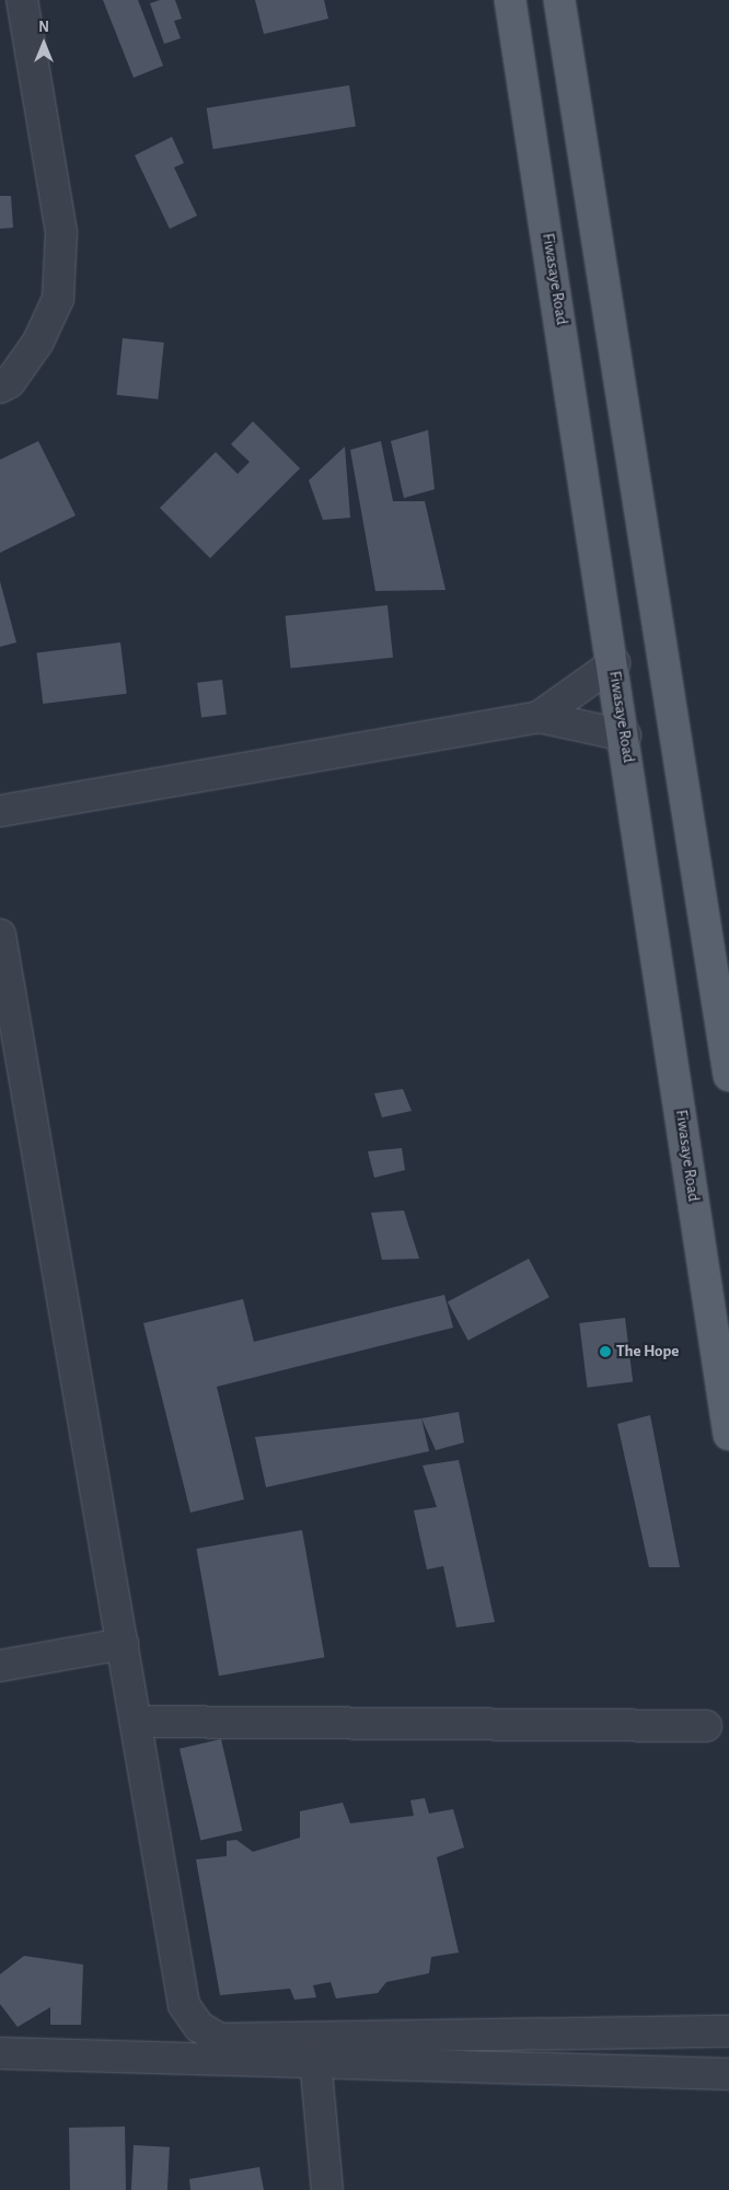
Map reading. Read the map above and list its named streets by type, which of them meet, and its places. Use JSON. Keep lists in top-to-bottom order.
{
  "streets": {
    "main road": ["Fiwasaye Road"]
  },
  "places": ["The Hope"],
  "north": "top"
}
